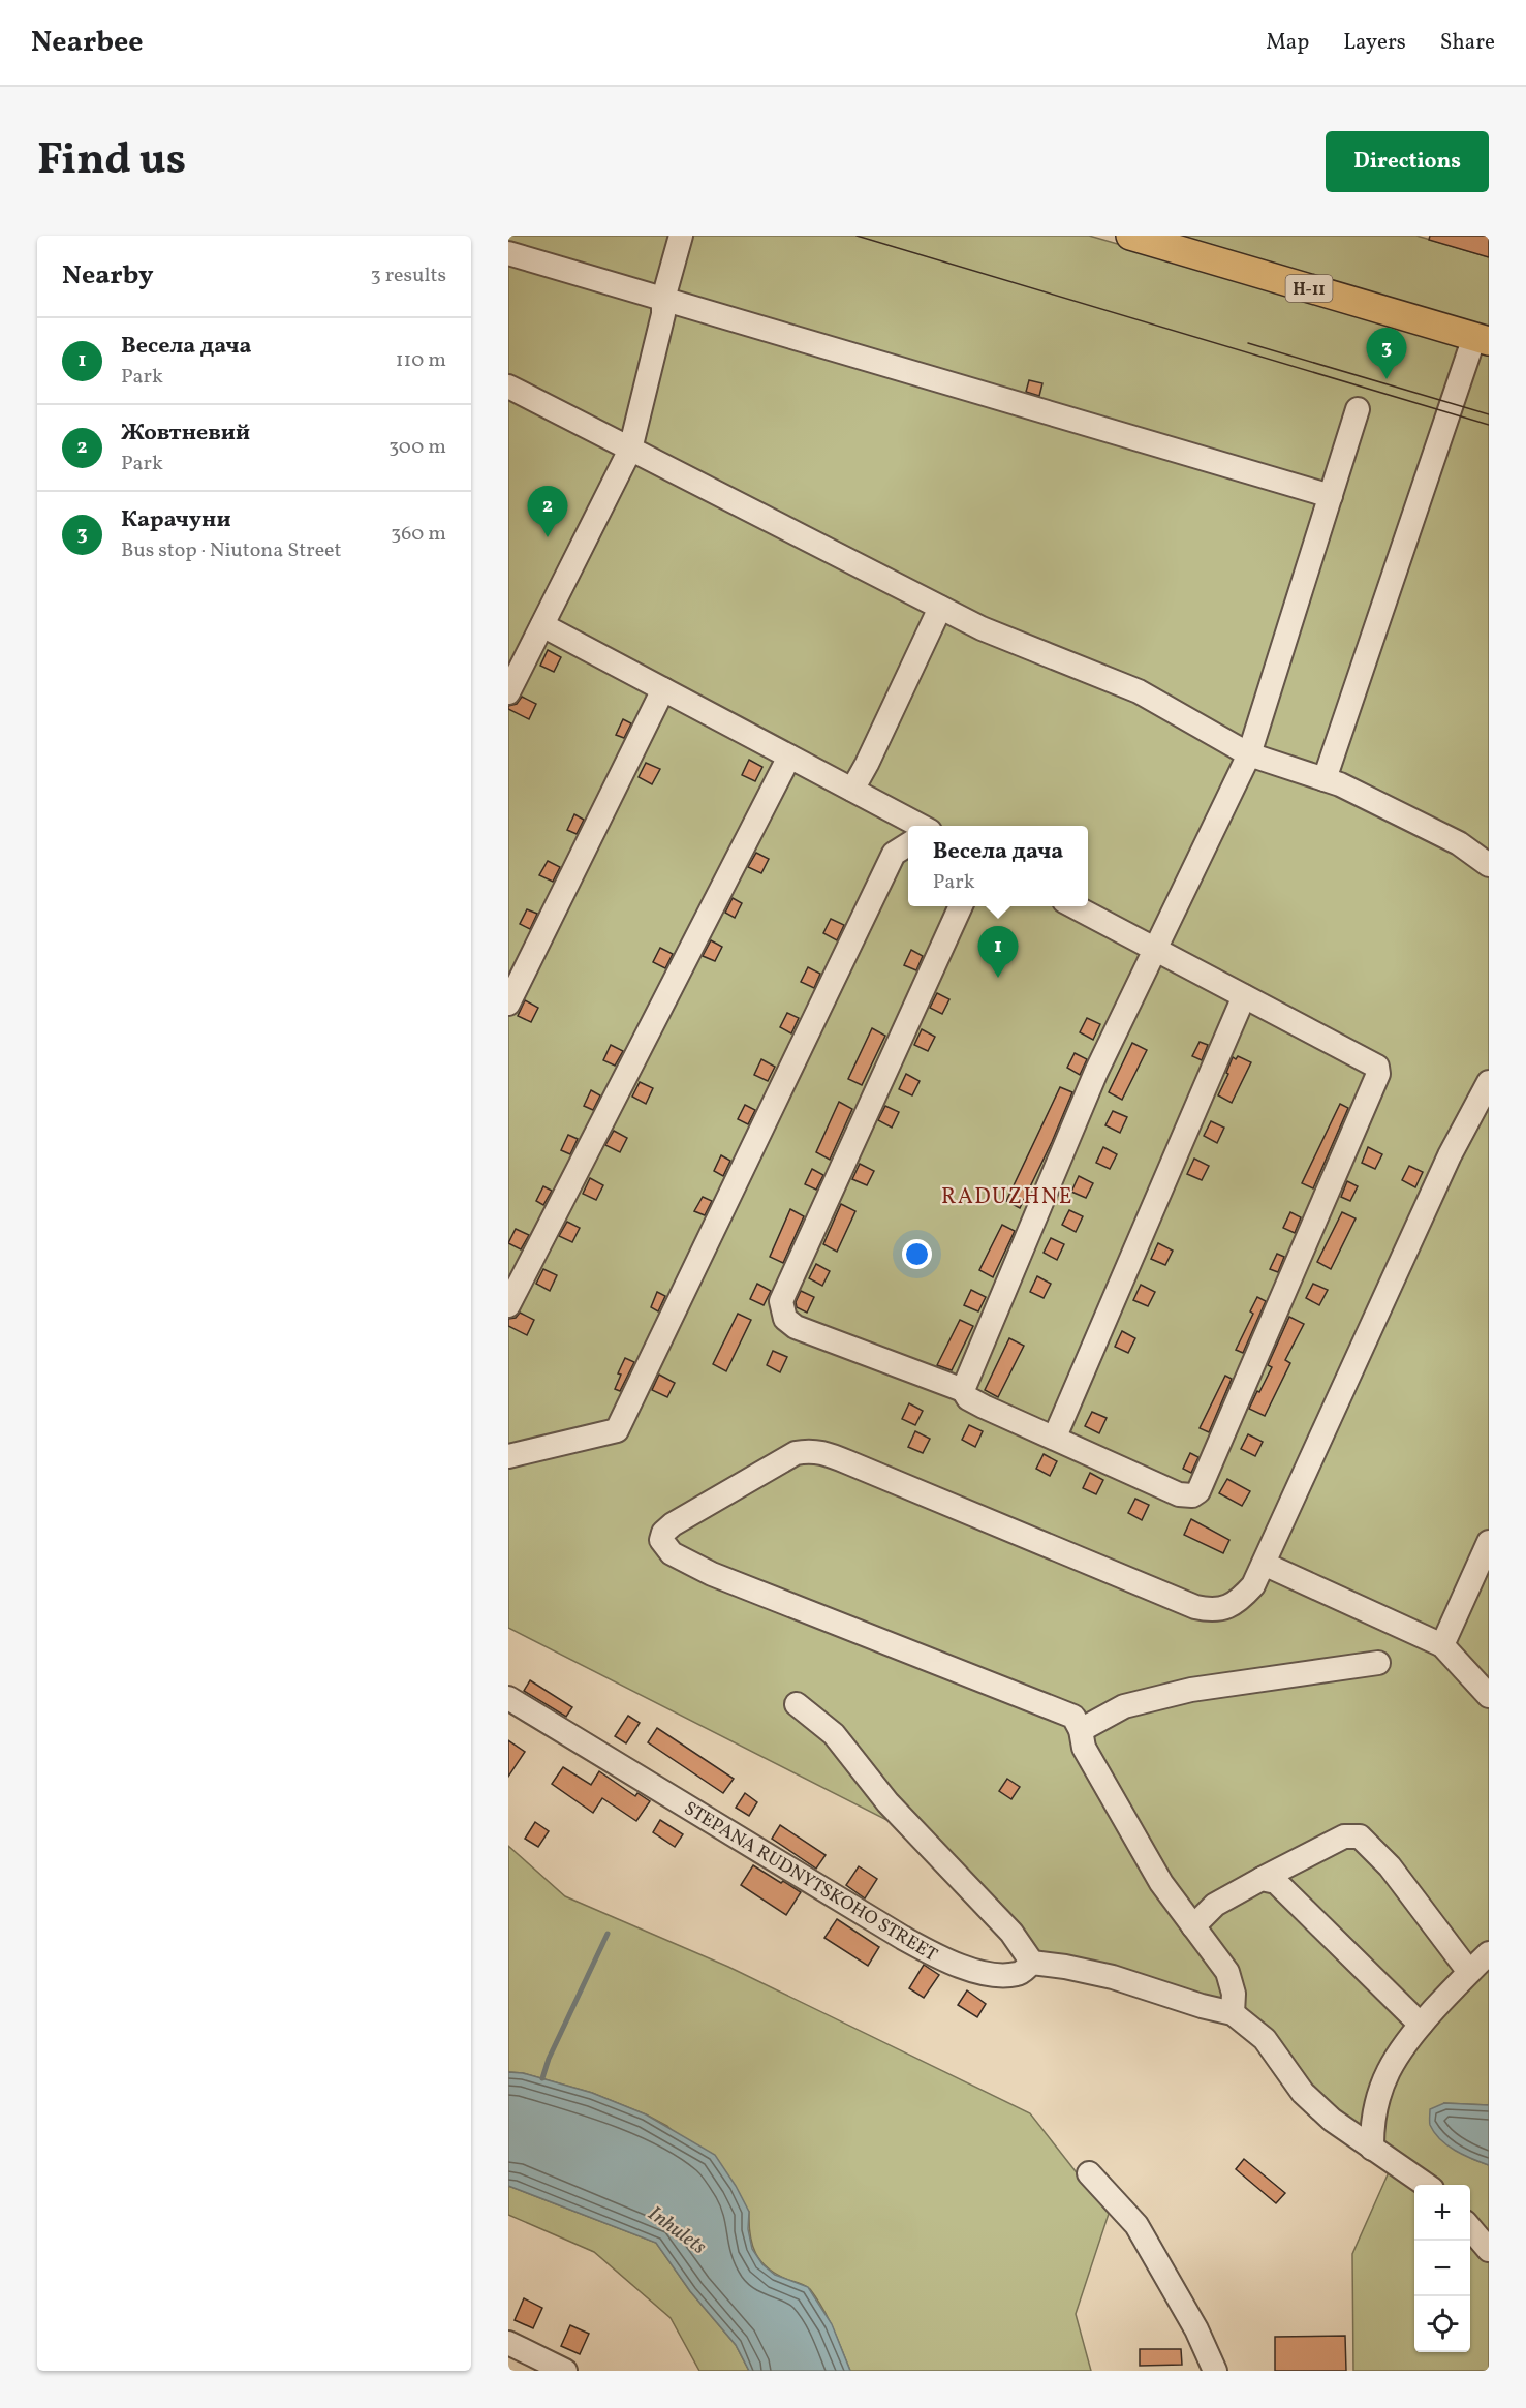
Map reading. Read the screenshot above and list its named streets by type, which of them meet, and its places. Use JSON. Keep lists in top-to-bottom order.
{
  "streets": {
    "main road": ["Н-11"],
    "street": ["STEPANA RUDNYTSKOHO STREET"]
  },
  "districts": ["RADUZHNE"],
  "water": ["Inhulets"],
  "page": {
    "header": "Nearbee",
    "nav": ["Map", "Layers", "Share"],
    "title": "Find us",
    "buttons": "Directions",
    "heading": ["Nearby", "3 results"],
    "list": [
      {
        "mark": "1",
        "name": "Весела дача",
        "note": "Park",
        "value": "110 m"
      },
      {
        "mark": "2",
        "name": "Жовтневий",
        "note": "Park",
        "value": "300 m"
      },
      {
        "mark": "3",
        "name": "Карачуни",
        "note": "Bus stop · Niutona Street",
        "value": "360 m"
      }
    ],
    "pins": ["3", "2", "1"],
    "popup": ["Весела дача", "Park"],
    "map_buttons": ["+", "−"]
  }
}
